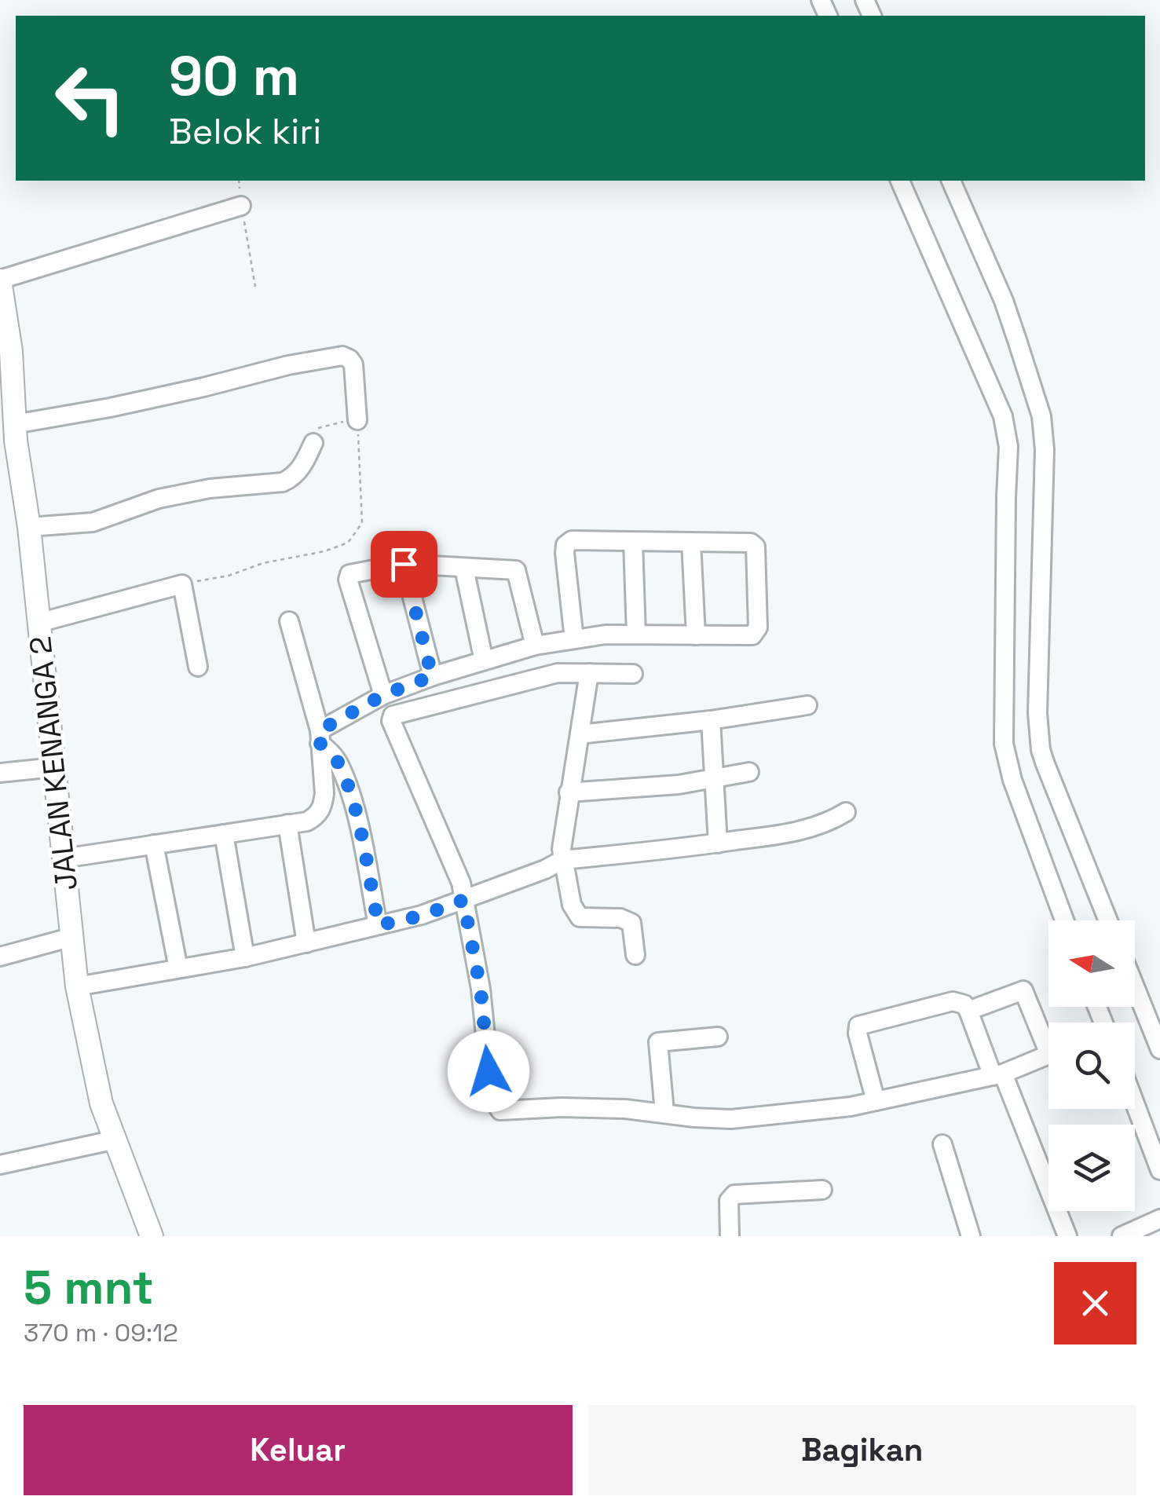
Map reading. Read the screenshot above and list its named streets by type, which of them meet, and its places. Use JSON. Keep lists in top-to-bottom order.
{
  "streets": {
    "main road": ["JALAN KENANGA 2"]
  },
  "north": "left",
  "page": {
    "turn": ["90 m", "Belok kiri"],
    "heading": ["5 mnt", "370 m · 09:12"],
    "buttons": ["Keluar", "Bagikan"]
  }
}
